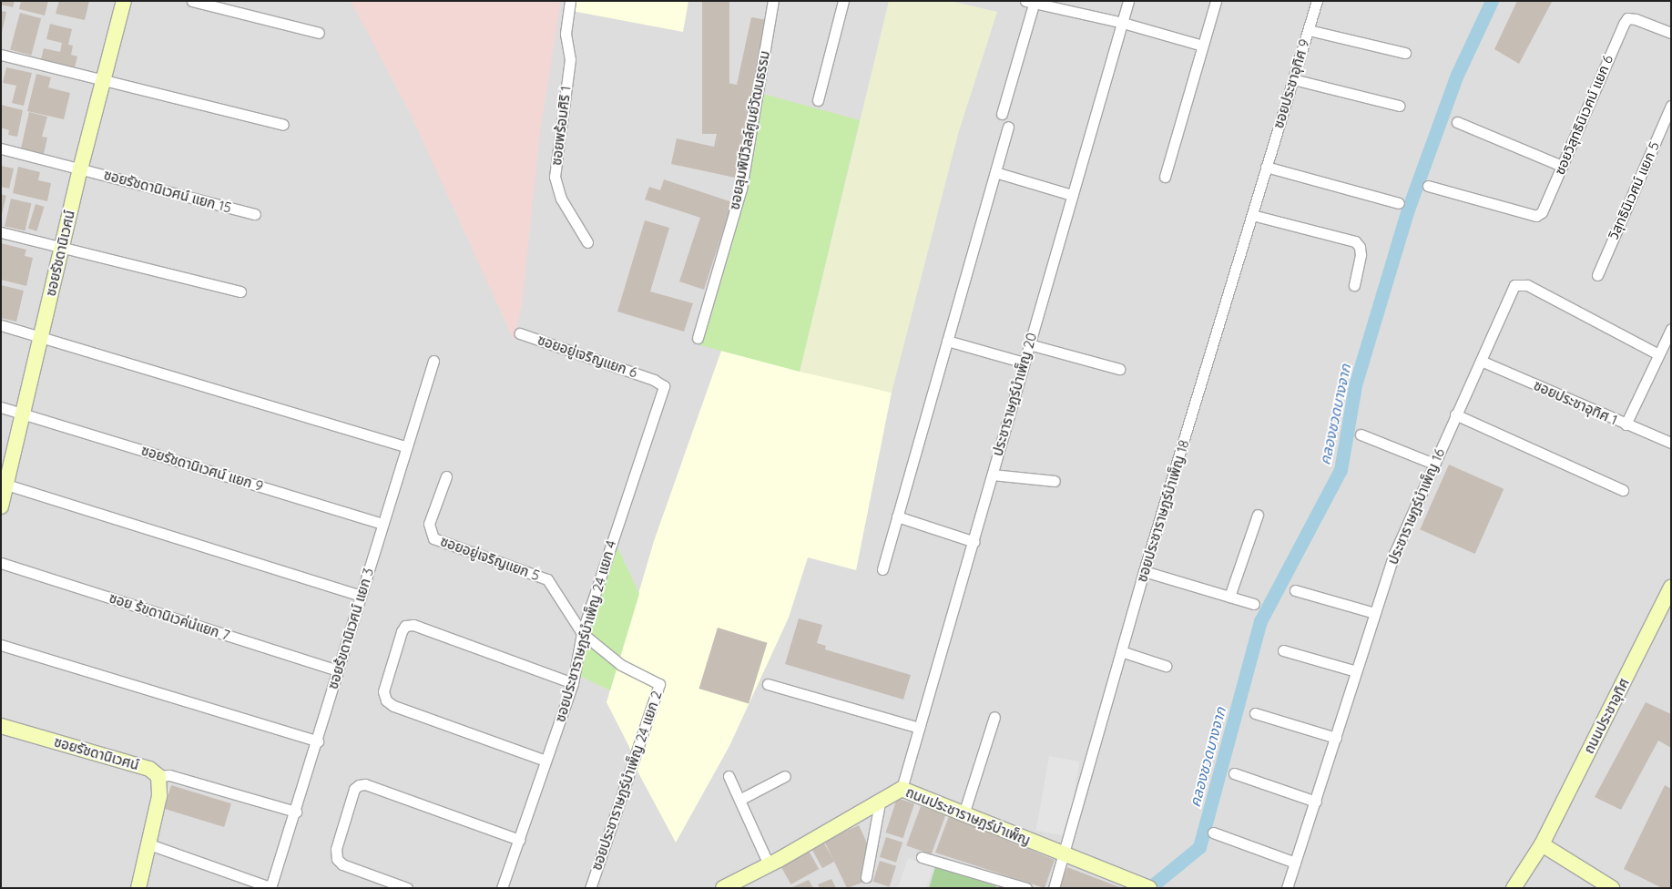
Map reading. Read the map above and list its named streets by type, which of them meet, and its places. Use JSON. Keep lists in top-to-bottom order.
{
  "streets": {
    "street": [
      "ซอยประชาอุทิศ 9",
      "ซอยวิสุทธินิเวศน์ แยก 6",
      "ซอยพร้อมศิริ 1",
      "ซอยลุมพินีวิลล์ศูนย์วัฒนธรรม",
      "วิสุทธินิเวศน์ แยก 5",
      "ซอยรัชดานิเวศน์ แยก 15",
      "ซอยรัชดานิเวศน์",
      "ซอยอยู่เจริญแยก 6",
      "ประชาราษฎร์บำเพ็ญ 20",
      "ซอยประชาอุทิศ 1",
      "ซอยรัชดานิเวศน์ แยก 9",
      "ประชาราษฎร์บำเพ็ญ 16",
      "ซอยประชาราษฎร์บำเพ็ญ 18",
      "ซอยอยู่เจริญแยก 5",
      "ซอย ร้ขดานิเวค่นํแยก 7",
      "ซอยร้ขดานิเวศน์ แยก 3",
      "ซอยประชาราษฎร์บำเพ็ญ 24 แยก 4",
      "ถนนประชาอุทิศ",
      "ซอยประชาราษฎร์บำเพ็ญ 24 แยก 2",
      "ถนนประชาราษฎร์บำเพ็ญ"
    ]
  },
  "crossings": [
    ["ซอยประชาอุทิศ 9", "ซอยประชาราษฎร์บำเพ็ญ 18"],
    ["ซอยรัชดานิเวศน์ แยก 15", "ซอยรัชดานิเวศน์"],
    ["ซอยรัชดานิเวศน์", "ซอยรัชดานิเวศน์ แยก 9"],
    ["ซอยอยู่เจริญแยก 6", "ซอยประชาราษฎร์บำเพ็ญ 24 แยก 4"],
    ["ประชาราษฎร์บำเพ็ญ 20", "ถนนประชาราษฎร์บำเพ็ญ"],
    ["ซอยประชาอุทิศ 1", "ประชาราษฎร์บำเพ็ญ 16"],
    ["ซอยรัชดานิเวศน์ แยก 9", "ซอยร้ขดานิเวศน์ แยก 3"],
    ["ซอยประชาราษฎร์บำเพ็ญ 18", "ถนนประชาราษฎร์บำเพ็ญ"],
    ["ซอยอยู่เจริญแยก 5", "ซอยประชาราษฎร์บำเพ็ญ 24 แยก 4"],
    ["ซอยอยู่เจริญแยก 5", "ซอยประชาราษฎร์บำเพ็ญ 24 แยก 2"],
    ["ซอย ร้ขดานิเวค่นํแยก 7", "ซอยร้ขดานิเวศน์ แยก 3"],
    ["ซอยประชาราษฎร์บำเพ็ญ 24 แยก 4", "ซอยประชาราษฎร์บำเพ็ญ 24 แยก 2"]
  ],
  "water": ["คลองชวดบางจาก"]
}
